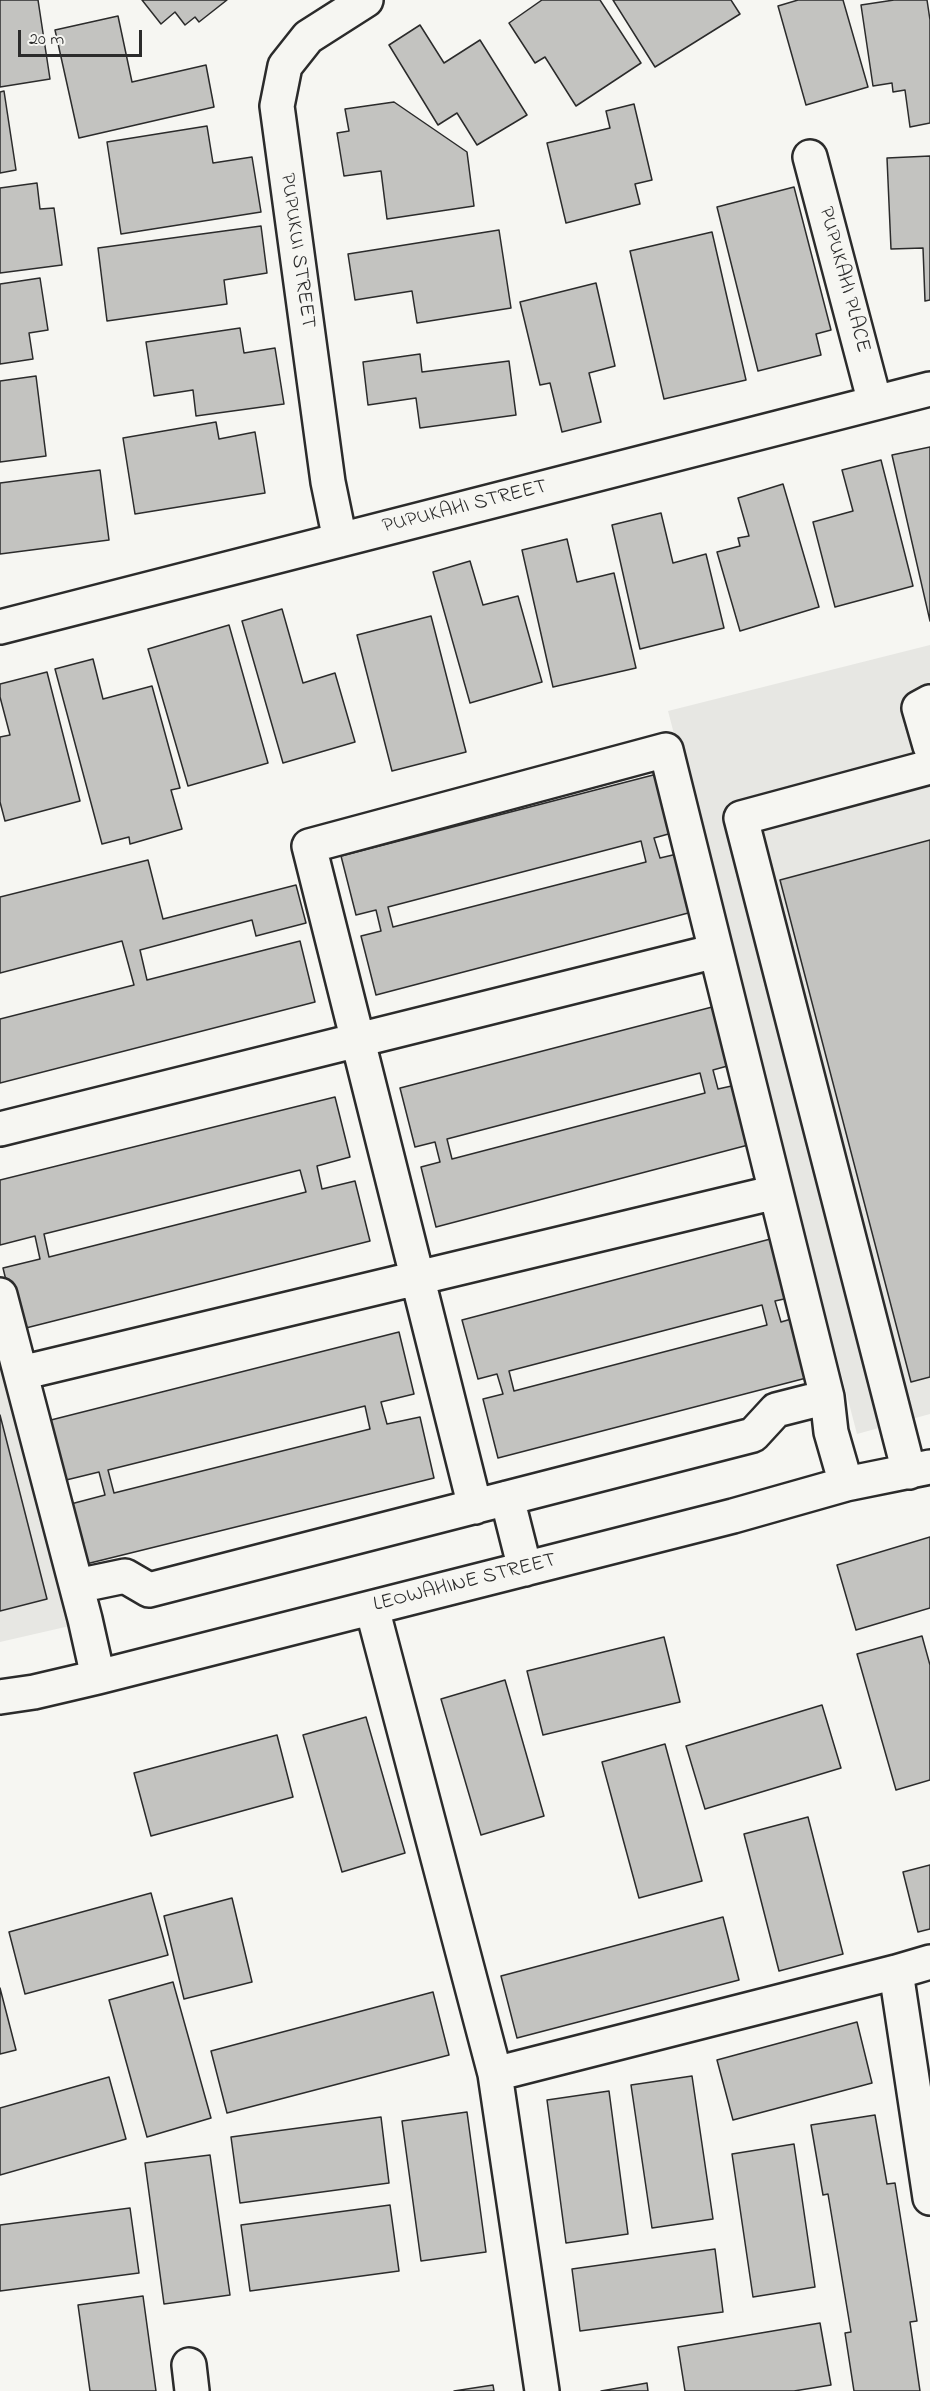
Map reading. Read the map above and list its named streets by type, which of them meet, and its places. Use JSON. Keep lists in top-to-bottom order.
{
  "streets": {
    "street": [
      "PUPUKUI STREET",
      "PUPUKAHI PLACE",
      "PUPUKAHI STREET",
      "LEOWAHINE STREET"
    ]
  },
  "crossings": [
    ["PUPUKUI STREET", "PUPUKAHI STREET"],
    ["PUPUKAHI PLACE", "PUPUKAHI STREET"]
  ],
  "scale_bar": "20 m"
}
